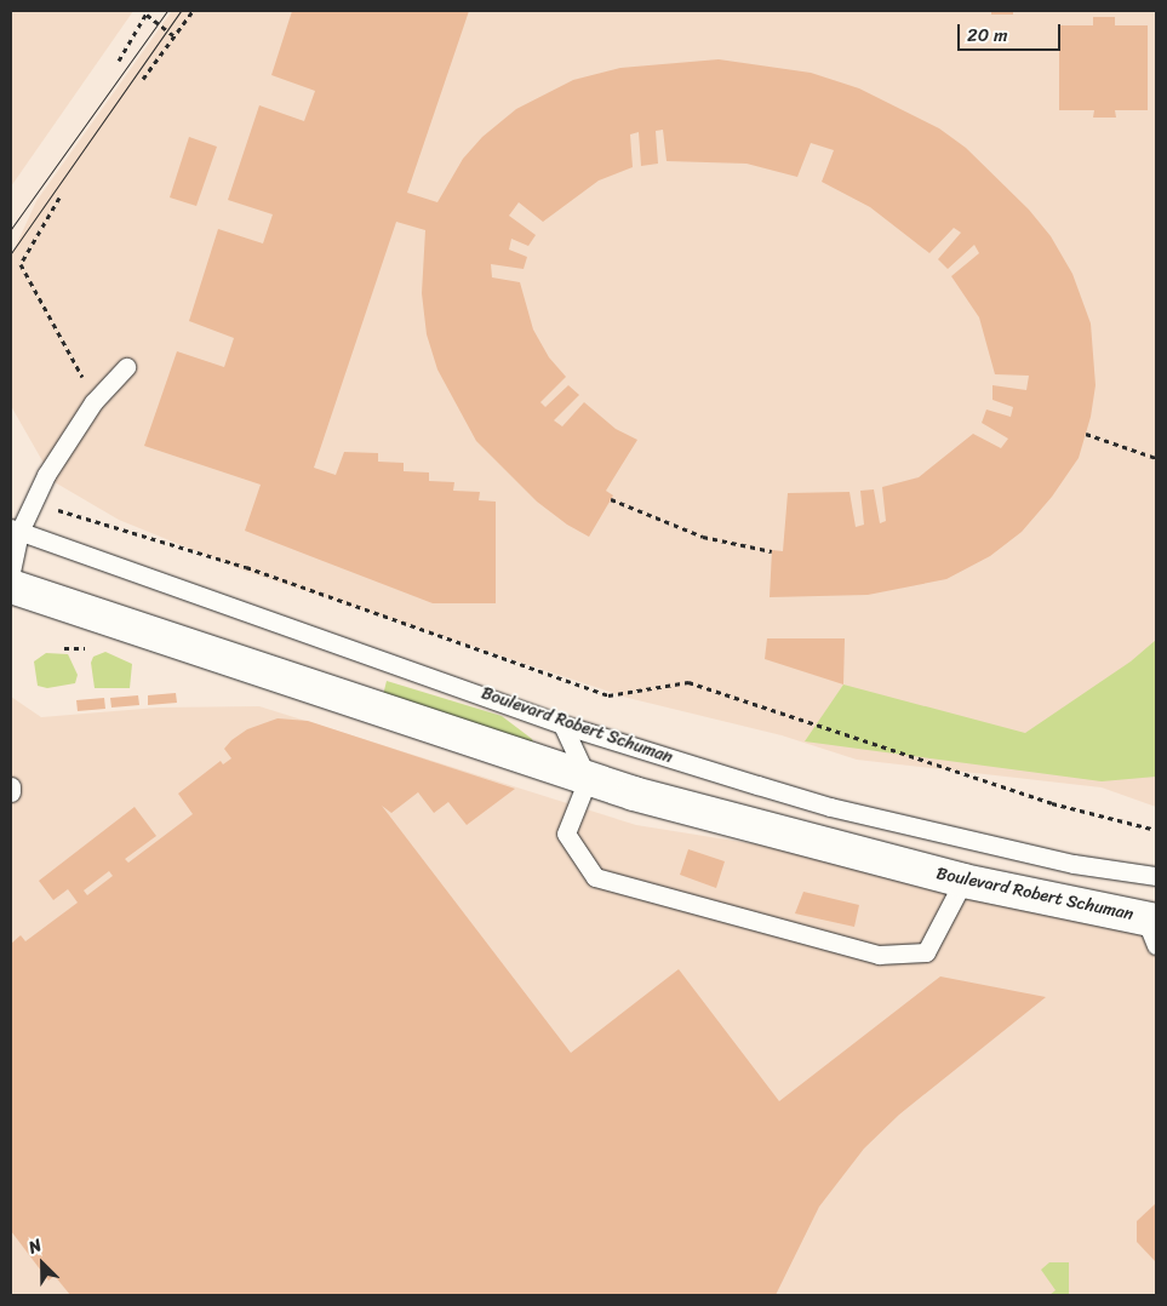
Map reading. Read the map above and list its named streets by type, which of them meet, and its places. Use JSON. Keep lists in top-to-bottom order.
{
  "streets": {
    "main road": ["Boulevard Robert Schuman"]
  },
  "scale_bar": "20 m",
  "north": "top left"
}
